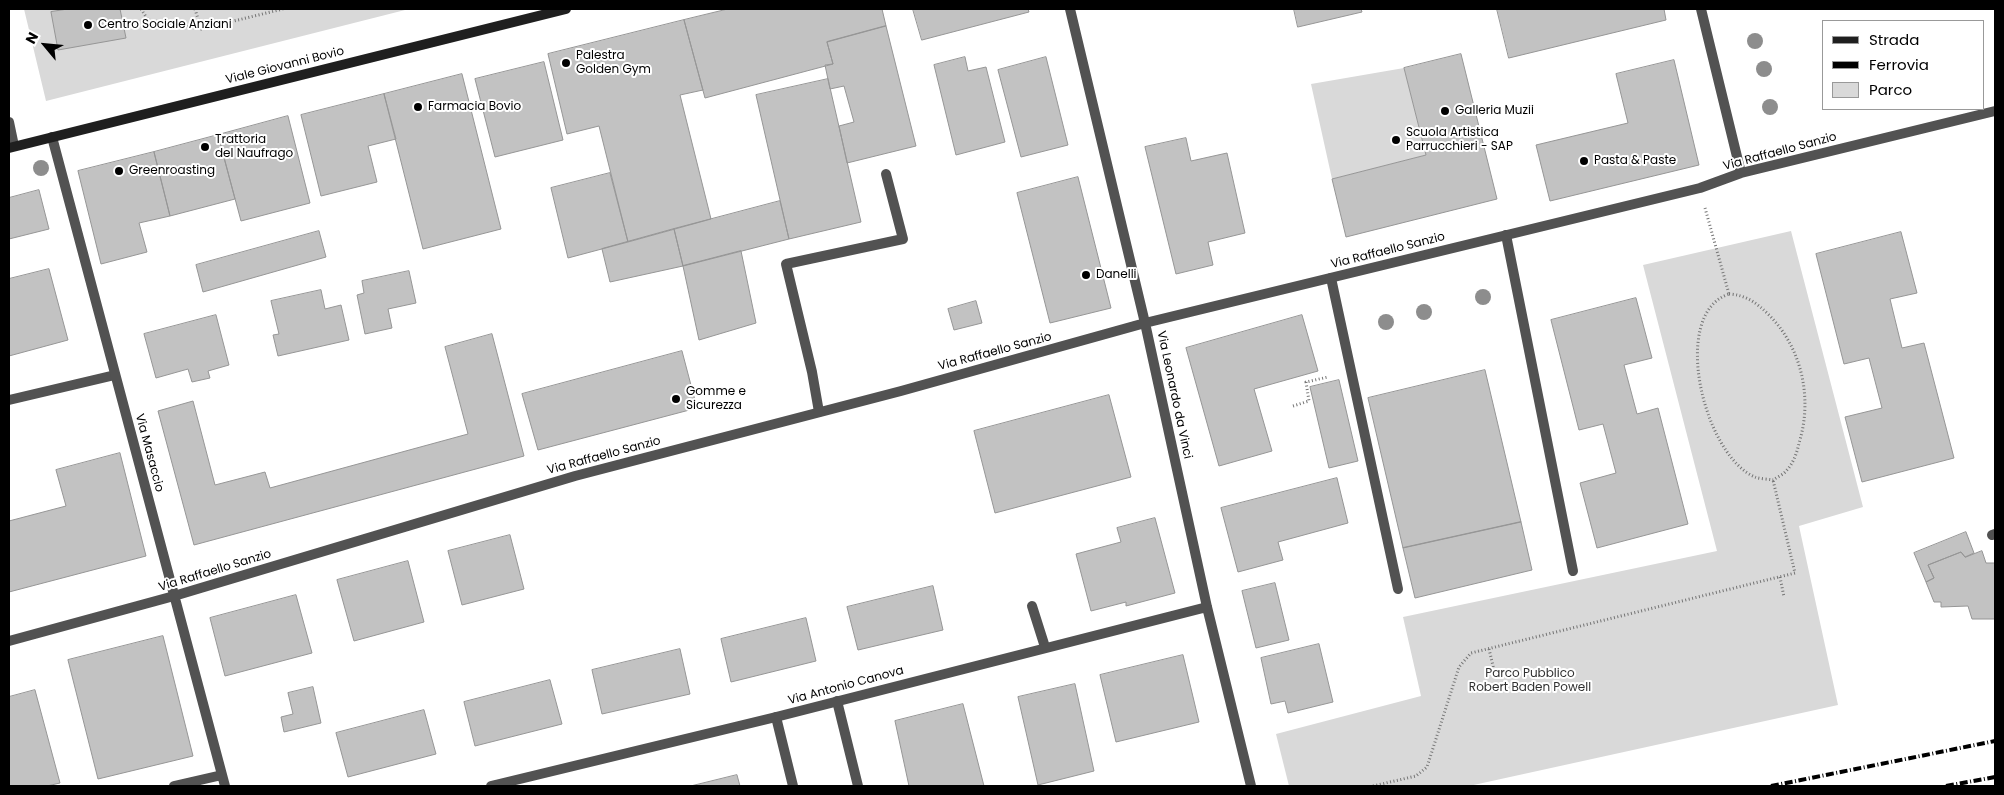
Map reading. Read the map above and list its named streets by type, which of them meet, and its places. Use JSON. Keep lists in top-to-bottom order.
{
  "streets": {
    "main road": ["Viale Giovanni Bovio"],
    "street": [
      "Via Raffaello Sanzio",
      "Via Leonardo da Vinci",
      "Via Masaccio",
      "Via Antonio Canova"
    ]
  },
  "crossings": [
    ["Viale Giovanni Bovio", "Via Masaccio"],
    ["Via Raffaello Sanzio", "Via Leonardo da Vinci"],
    ["Via Raffaello Sanzio", "Via Masaccio"],
    ["Via Leonardo da Vinci", "Via Antonio Canova"]
  ],
  "parks": ["Parco Pubblico Robert Baden Powell"],
  "places": [
    "Centro Sociale Anziani",
    "Palestra Golden Gym",
    "Farmacia Bovio",
    "Galleria Muzii",
    "Scuola Artistica Parrucchieri - SAP",
    "Trattoria del Naufrago",
    "Pasta & Paste",
    "Greenroasting",
    "Danelli",
    "Gomme e Sicurezza"
  ],
  "legend": ["Strada", "Ferrovia", "Parco"],
  "north": "top left"
}
